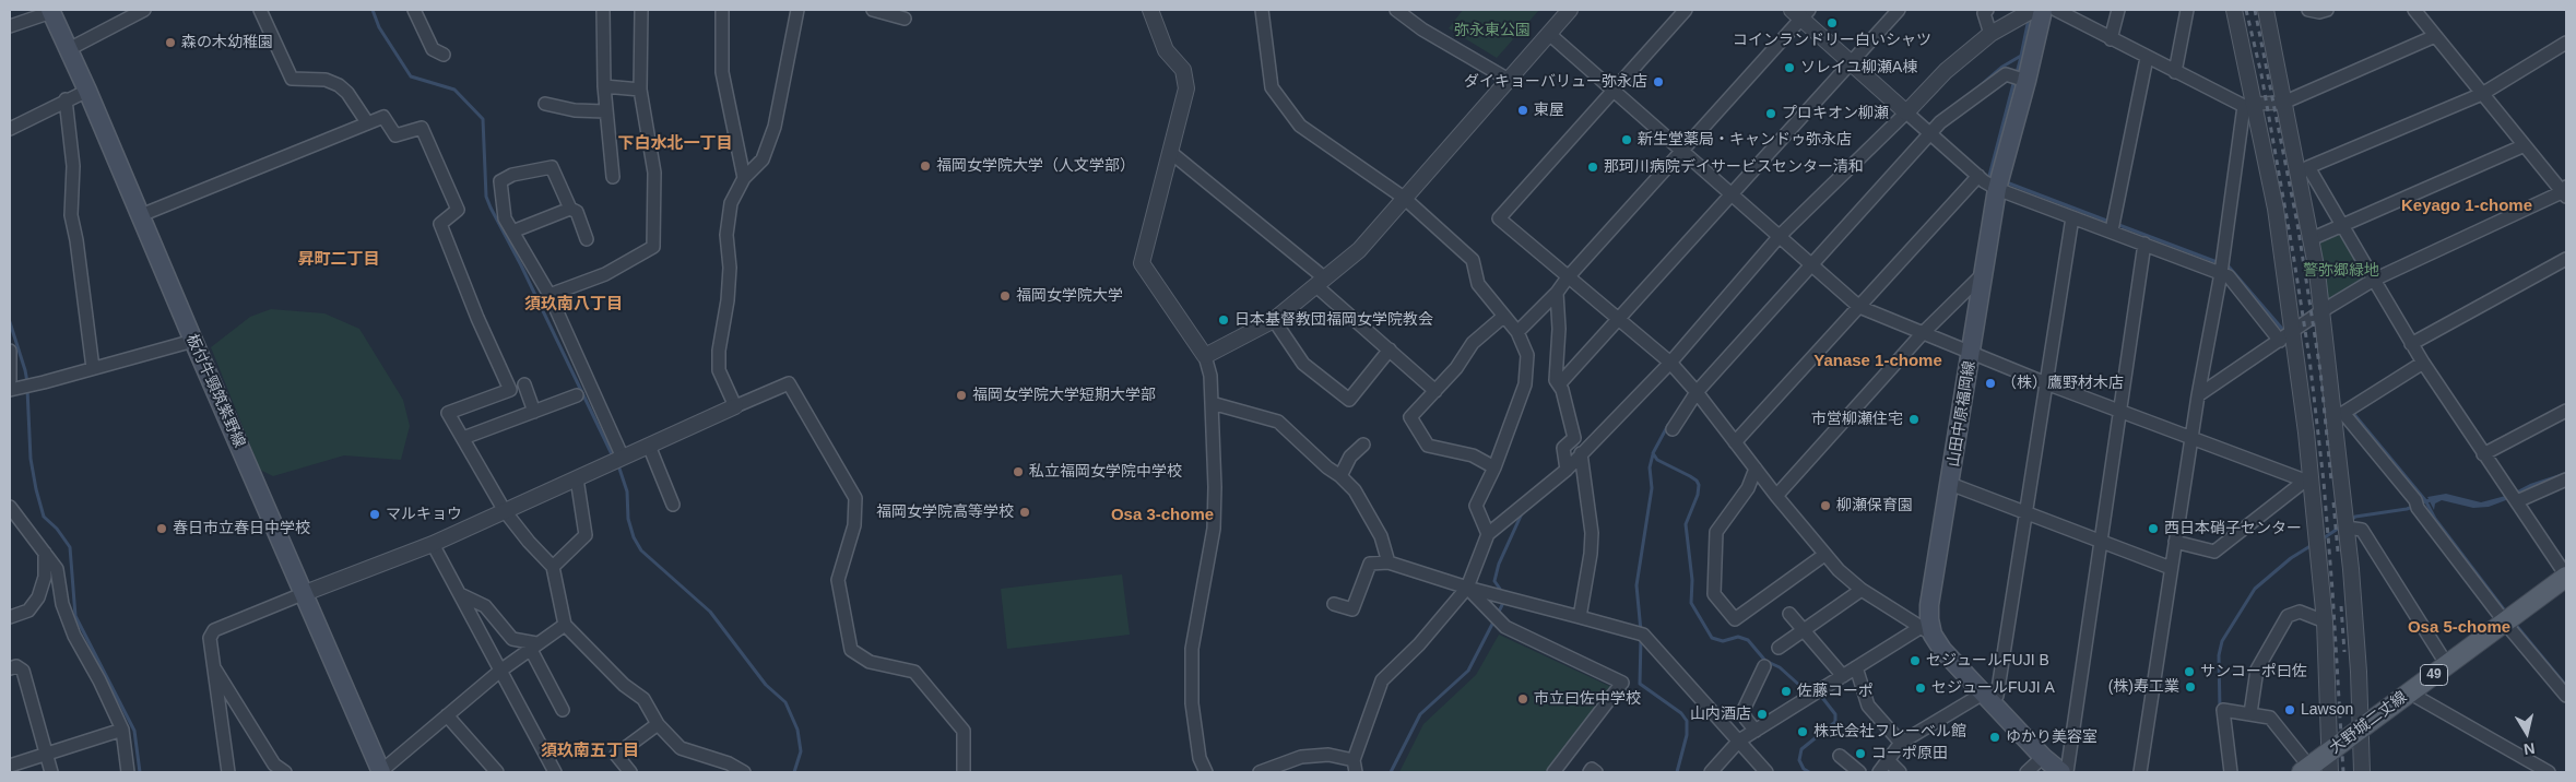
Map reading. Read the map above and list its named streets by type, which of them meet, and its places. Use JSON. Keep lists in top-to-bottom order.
{
  "streets": {
    "main road": [
      "板付牛頸筑紫野線",
      "山田中原福岡線",
      "49",
      "大野城二丈線"
    ]
  },
  "districts": [
    "下白水北一丁目",
    "Keyago 1-chome",
    "昇町二丁目",
    "須玖南八丁目",
    "Yanase 1-chome",
    "Osa 3-chome",
    "Osa 5-chome",
    "須玖南五丁目"
  ],
  "parks": ["弥永東公園", "警弥郷緑地"],
  "places": [
    "コインランドリー白いシャツ",
    "森の木幼稚園",
    "ソレイユ柳瀬A棟",
    "ダイキョーバリュー弥永店",
    "東屋",
    "プロキオン柳瀬",
    "新生堂薬局・キャンドゥ弥永店",
    "福岡女学院大学（人文学部）",
    "那珂川病院デイサービスセンター清和",
    "福岡女学院大学",
    "日本基督教団福岡女学院教会",
    "（株）鷹野材木店",
    "福岡女学院大学短期大学部",
    "市営柳瀬住宅",
    "私立福岡女学院中学校",
    "柳瀬保育園",
    "福岡女学院高等学校",
    "マルキョウ",
    "春日市立春日中学校",
    "西日本硝子センター",
    "セジュールFUJI B",
    "サンコーポ曰佐",
    "(株)寿工業",
    "セジュールFUJI A",
    "佐藤コーポ",
    "市立曰佐中学校",
    "Lawson",
    "山内酒店",
    "株式会社フレーベル館",
    "ゆかり美容室",
    "コーポ原田"
  ],
  "north": "bottom"
}
